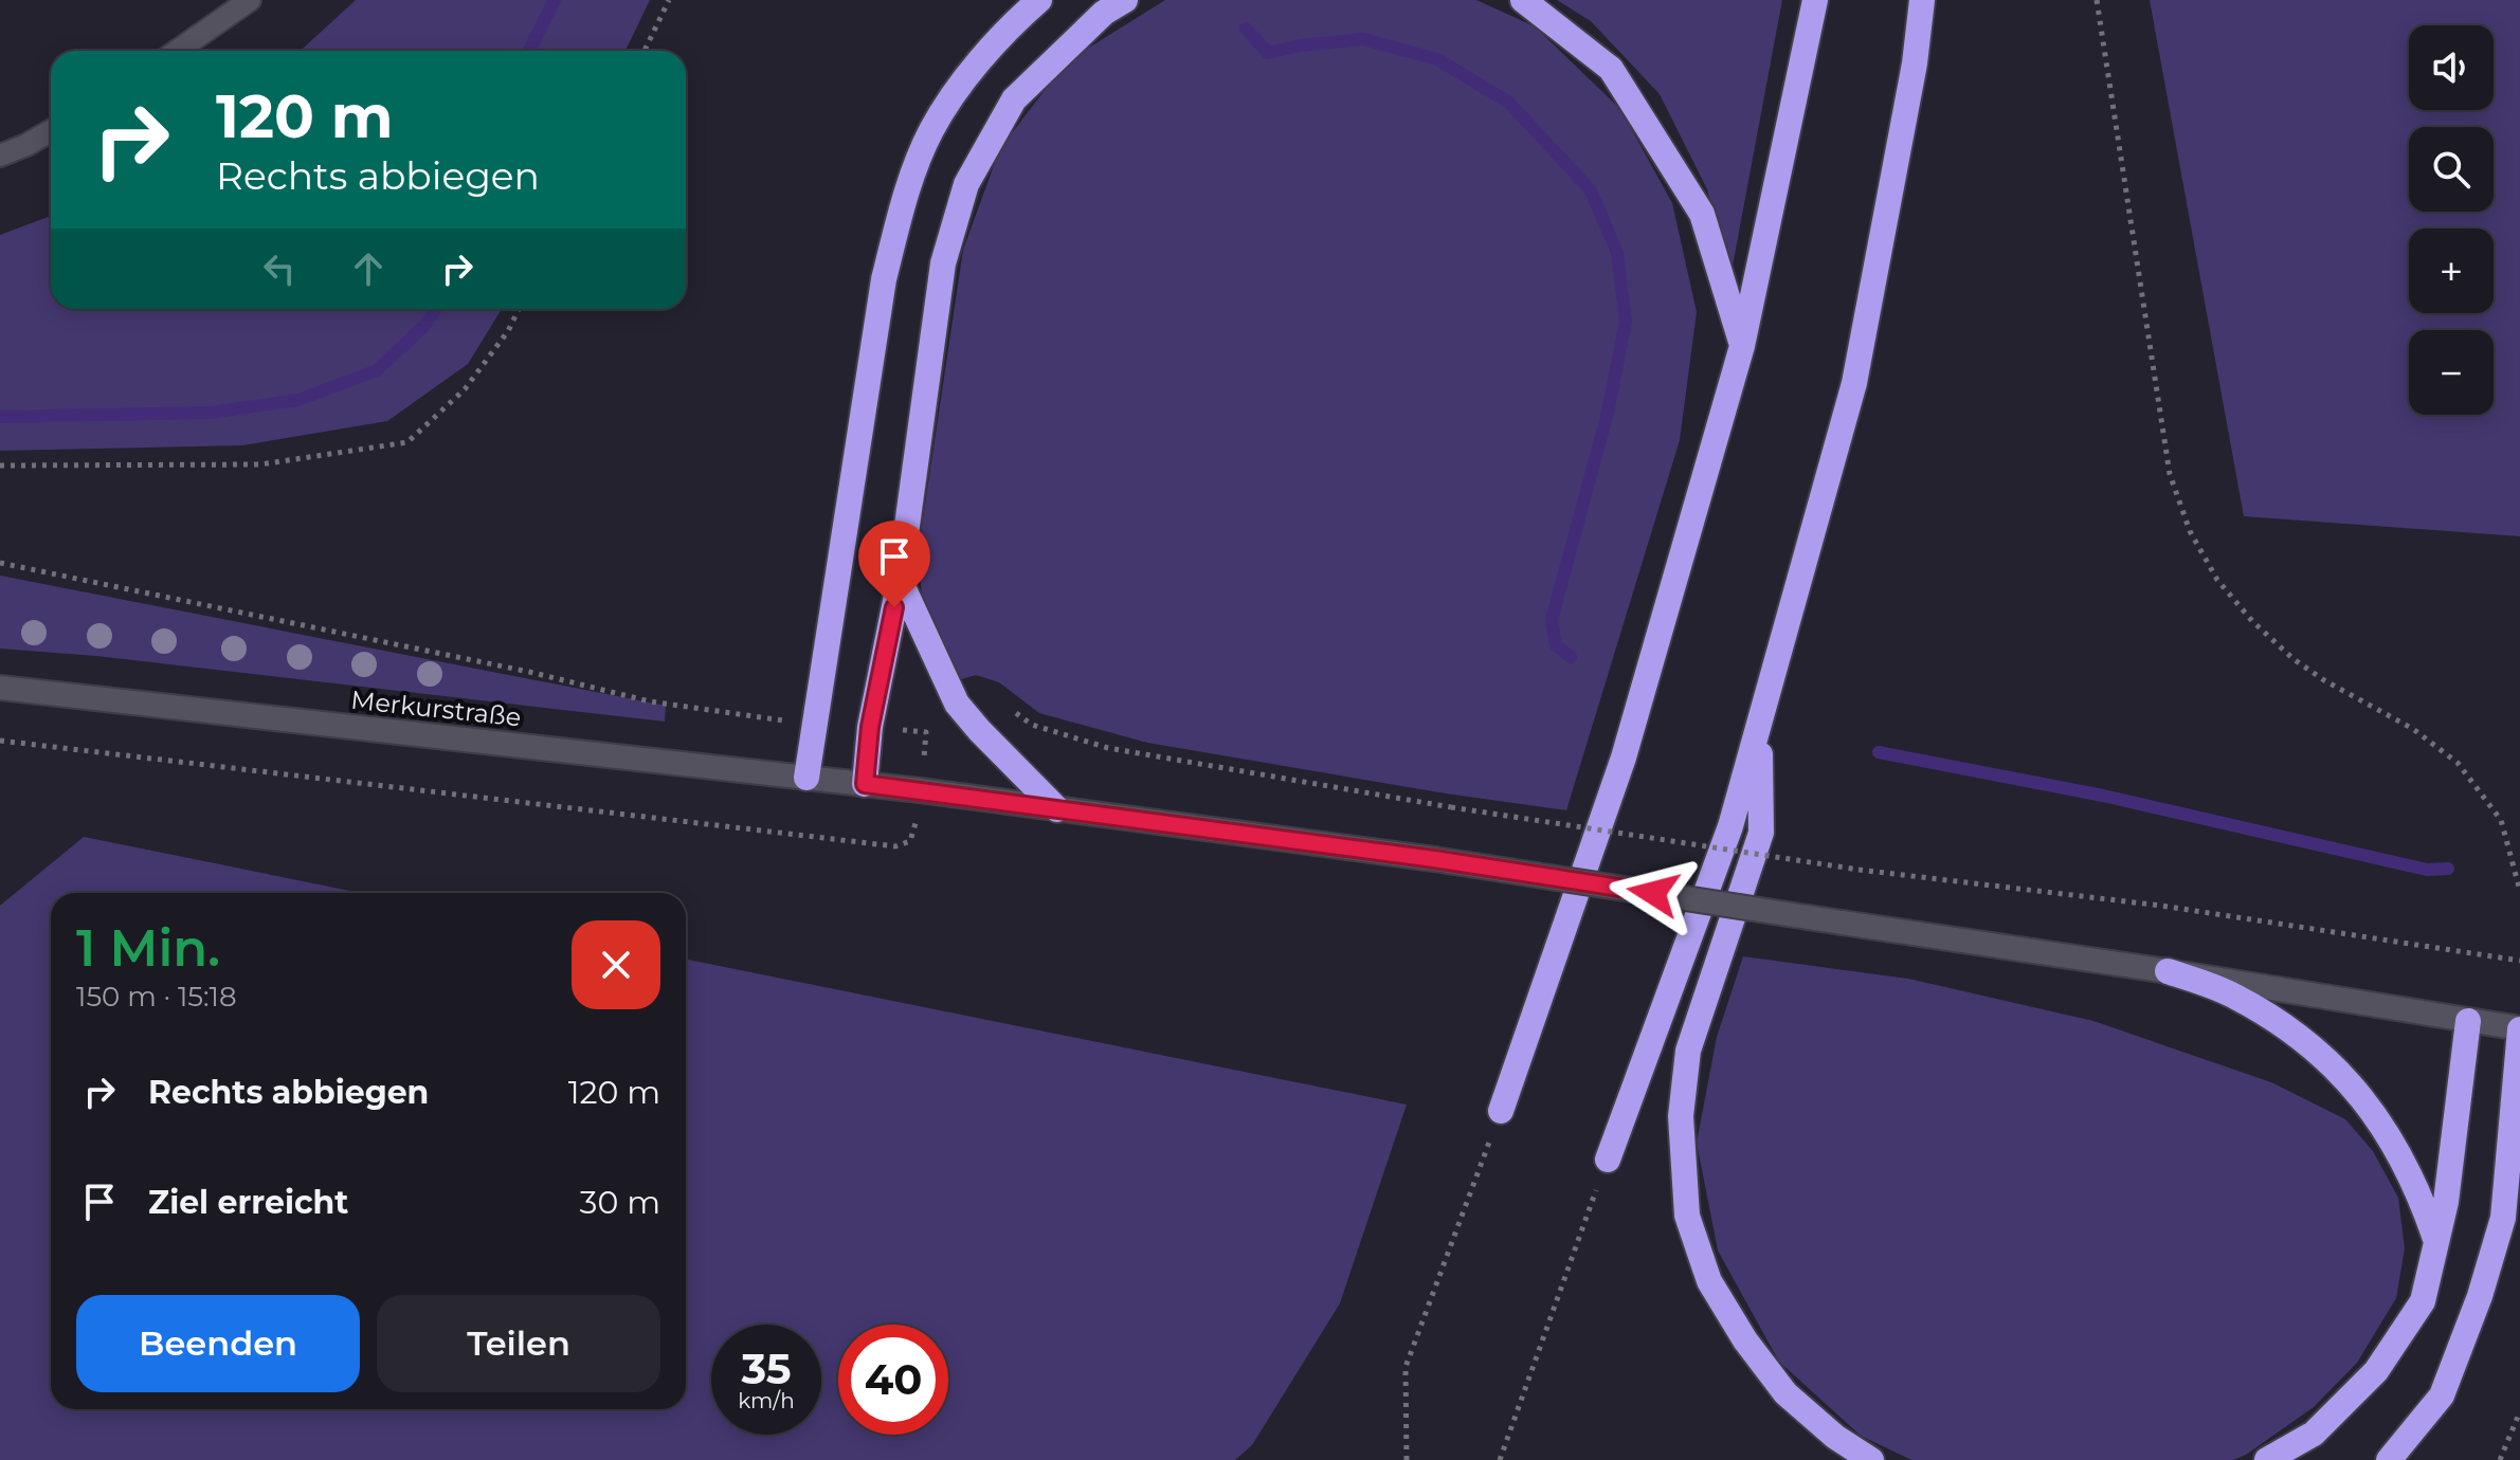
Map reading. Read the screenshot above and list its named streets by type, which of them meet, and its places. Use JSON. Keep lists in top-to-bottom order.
{
  "streets": {
    "street": ["Merkurstraße"]
  },
  "page": {
    "map_buttons": ["+", "−"],
    "turn": ["120 m", "Rechts abbiegen"],
    "heading": ["1 Min.", "150 m · 15:18"],
    "list": [
      {
        "name": "Rechts abbiegen",
        "value": "120 m"
      },
      {
        "name": "Ziel erreicht",
        "value": "30 m"
      }
    ],
    "buttons": ["Beenden", "Teilen"],
    "speed": "35 km/h",
    "limit": "40"
  }
}
